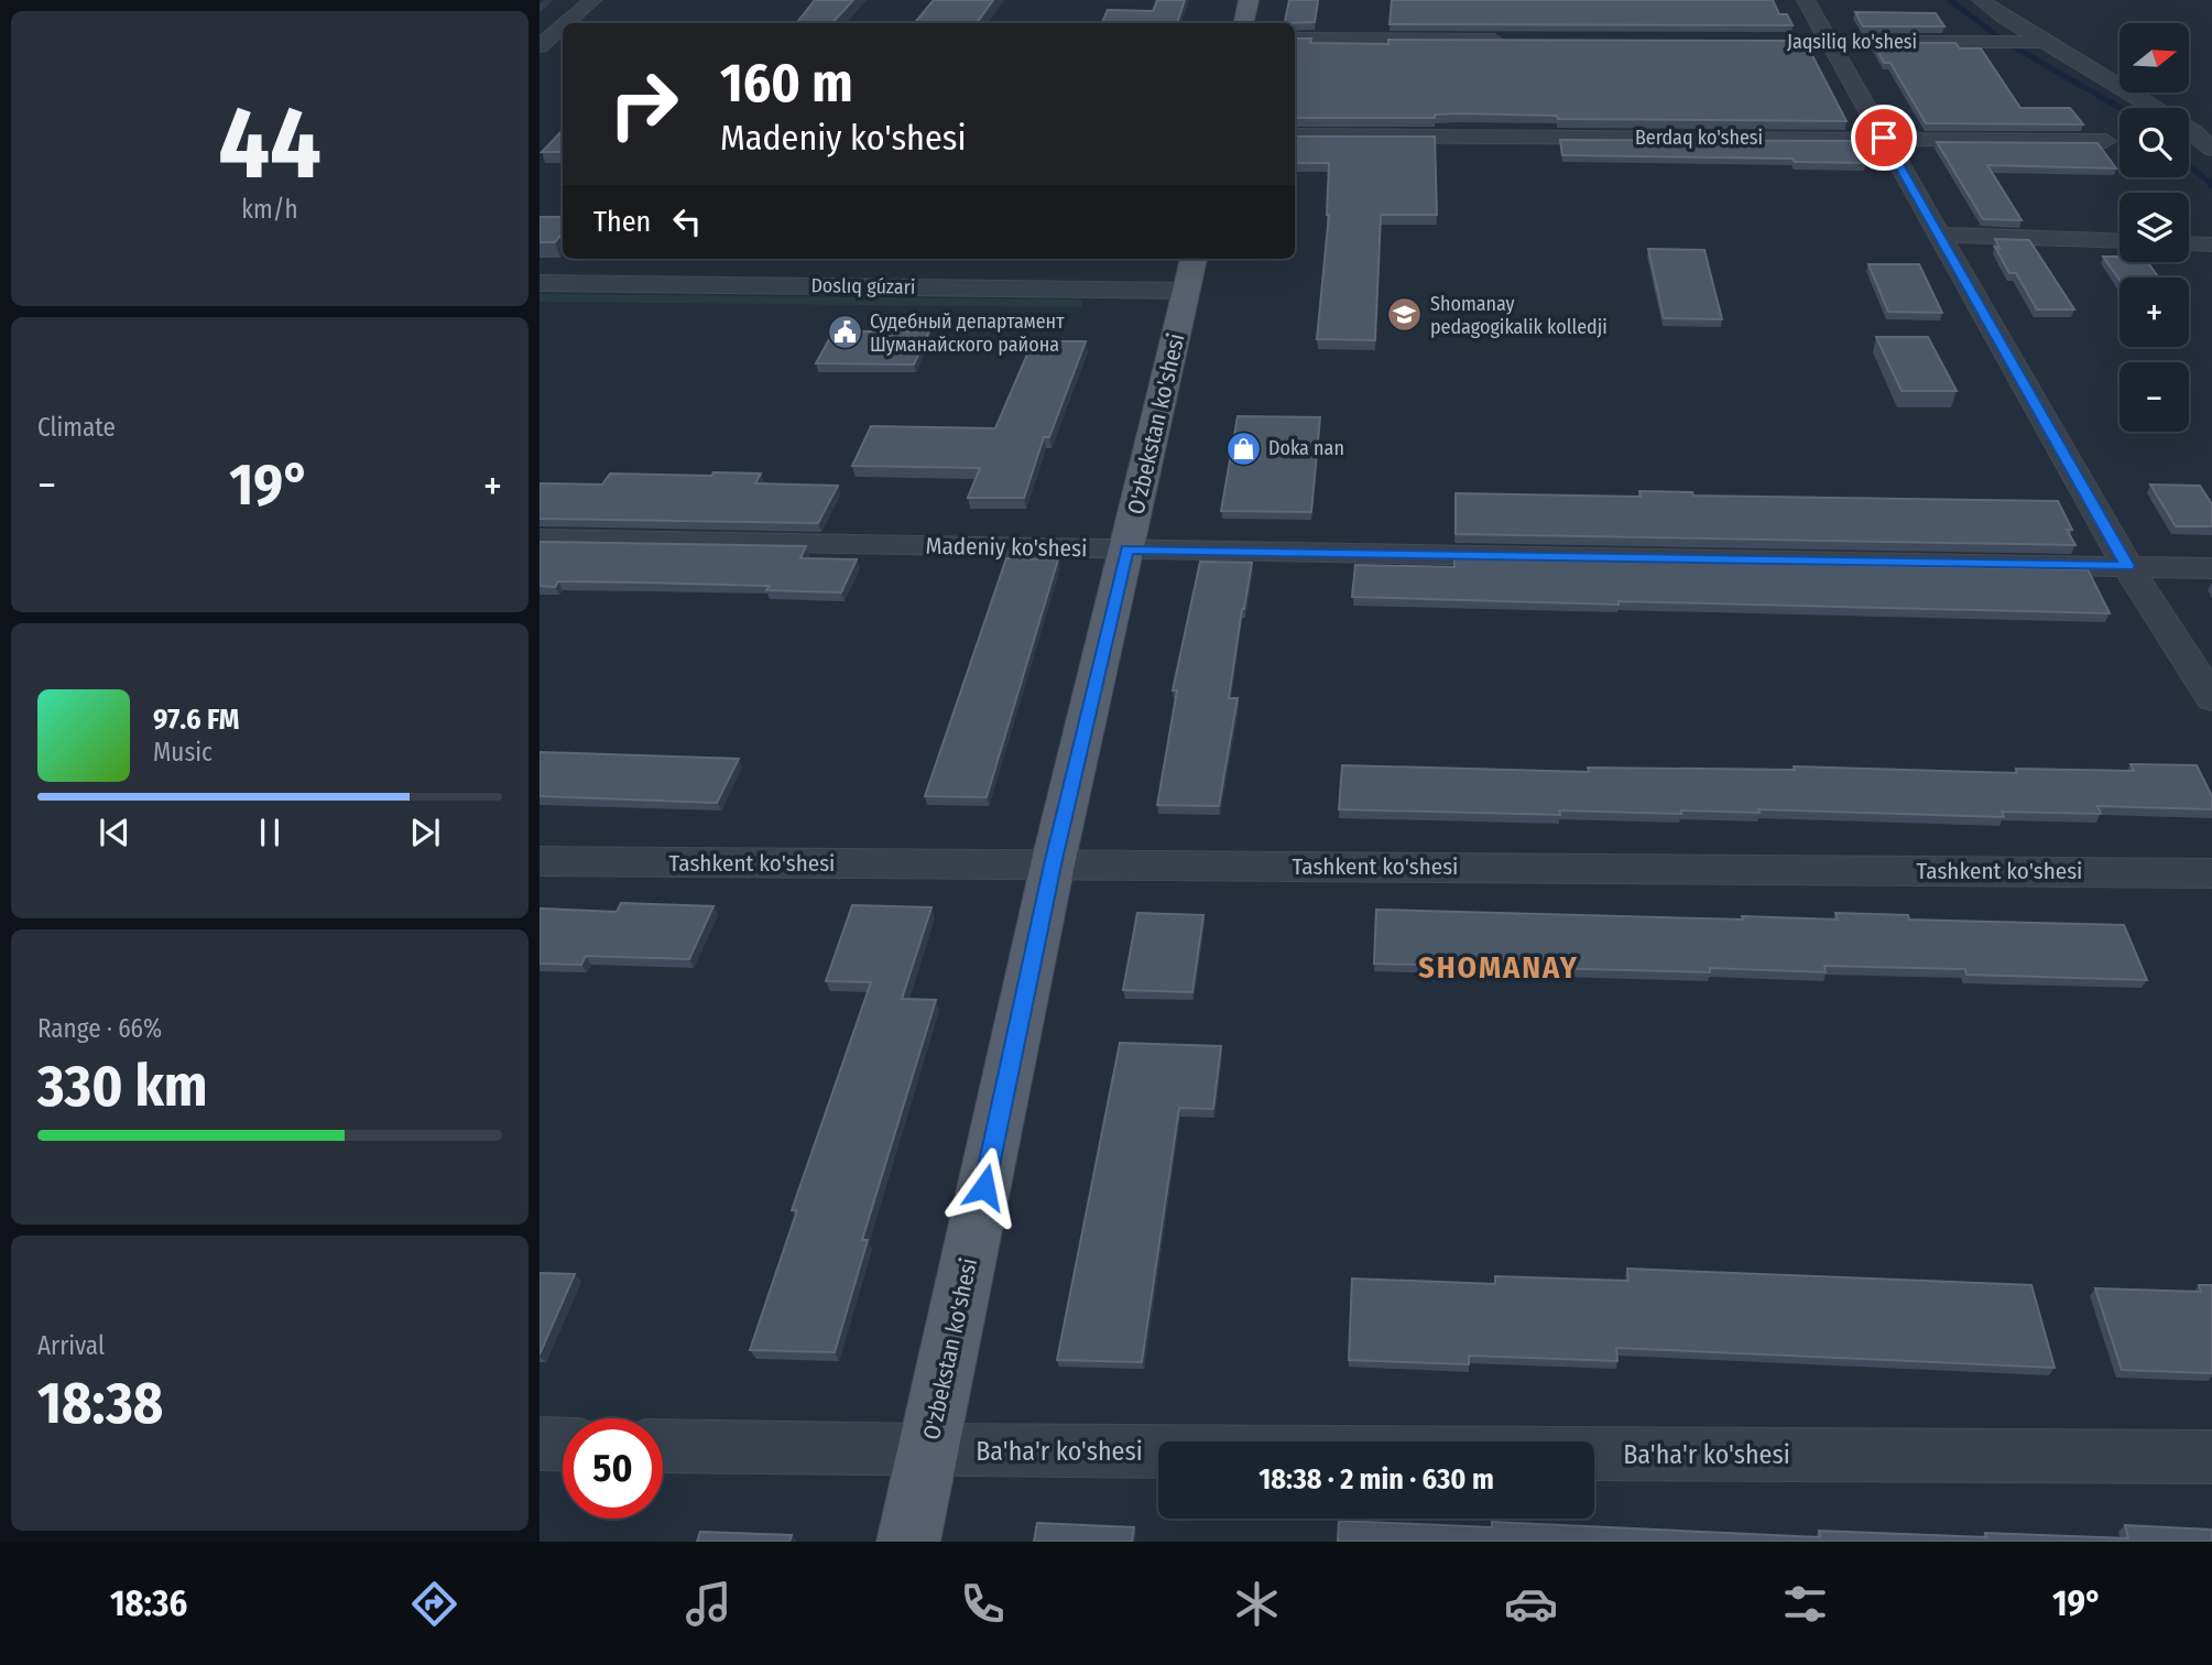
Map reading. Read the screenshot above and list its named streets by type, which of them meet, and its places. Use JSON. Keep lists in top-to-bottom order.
{
  "streets": {
    "main road": ["O'zbekstan ko'shesi"],
    "street": [
      "Jaqsiliq ko'shesi",
      "Berdaq ko'shesi",
      "Doslıq gúzari",
      "Madeniy ko'shesi",
      "Tashkent ko'shesi",
      "Ba'ha'r ko'shesi"
    ]
  },
  "crossings": [
    ["Doslıq gúzari", "O'zbekstan ko'shesi"],
    ["O'zbekstan ko'shesi", "Madeniy ko'shesi"],
    ["O'zbekstan ko'shesi", "Tashkent ko'shesi"],
    ["O'zbekstan ko'shesi", "Ba'ha'r ko'shesi"]
  ],
  "districts": ["SHOMANAY"],
  "places": {
    "school or university": ["Shomanay pedagogikalik kolledji"],
    "public building": ["Судебный департамент Шуманайского района"],
    "shop": ["Doka nan"]
  },
  "north": "right",
  "page": {
    "tile": [
      ["44", "km/h"],
      "Climate",
      ["Range · 66%", "330 km"],
      ["Arrival", "18:38"]
    ],
    "map_buttons": ["+", "−"],
    "turn": ["160 m", "Madeniy ko'shesi"],
    "then": "Then",
    "heat": ["−", "19°", "+"],
    "song": ["97.6 FM", "Music"],
    "limit": "50",
    "trip": "18:38 · 2 min · 630 m",
    "tabs": ["18:36", "19°"]
  }
}
